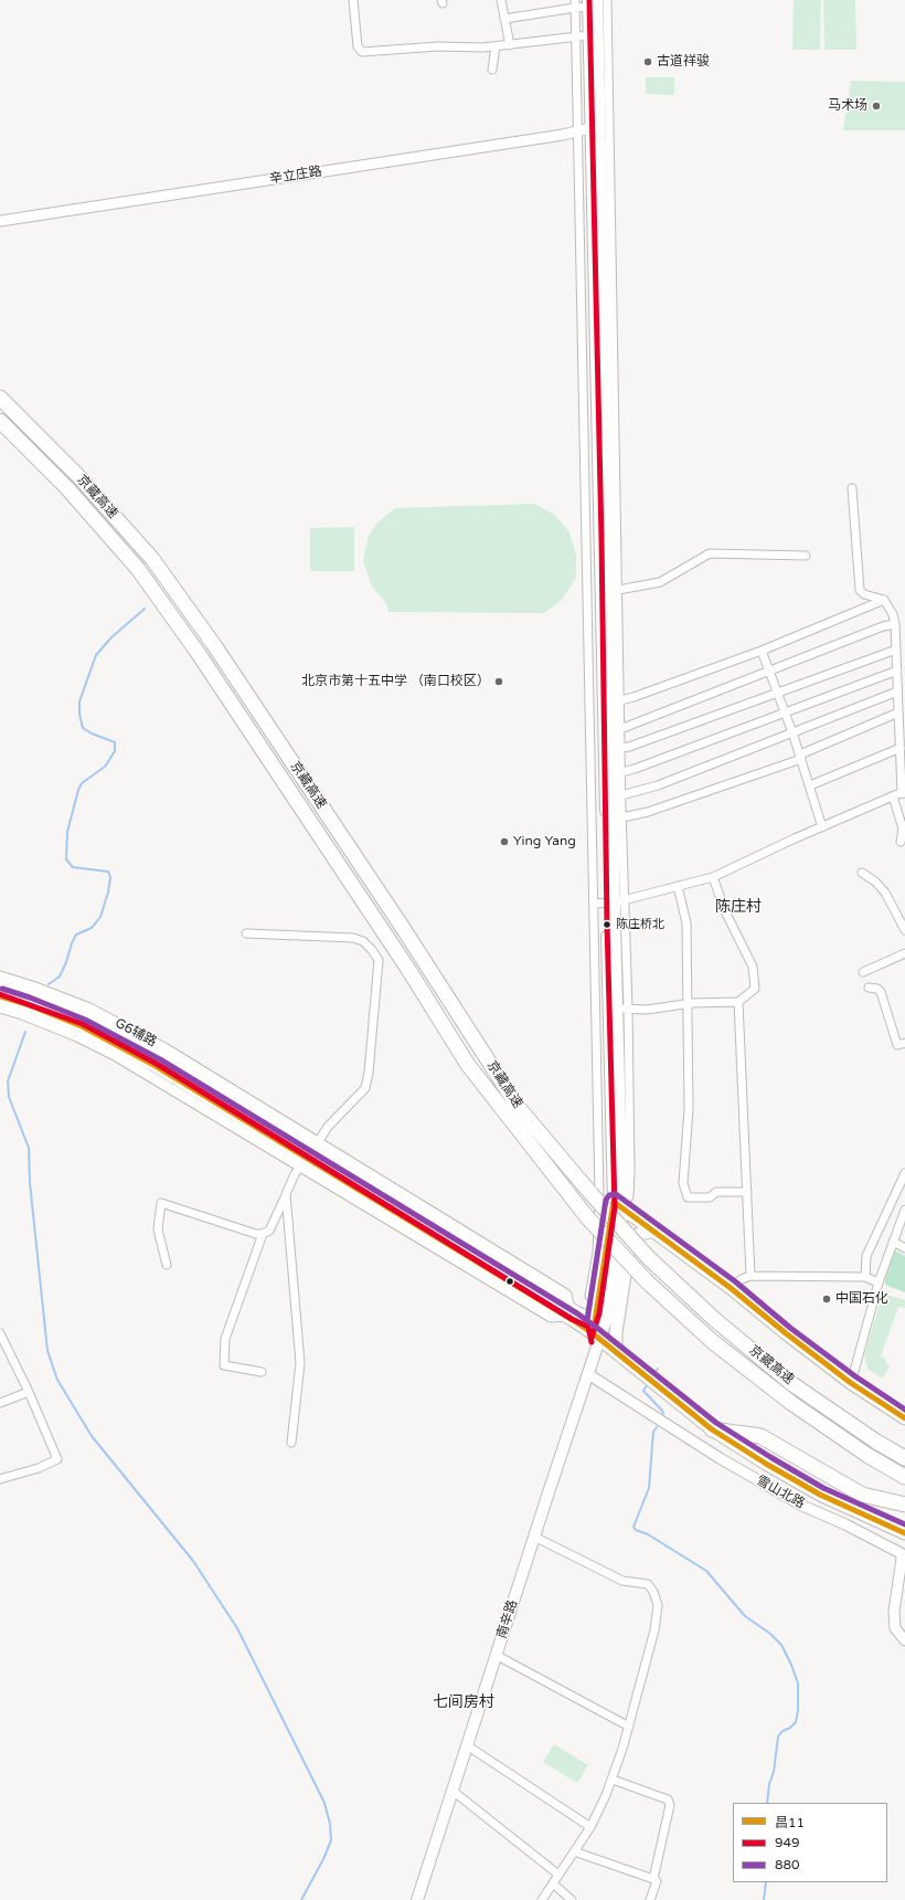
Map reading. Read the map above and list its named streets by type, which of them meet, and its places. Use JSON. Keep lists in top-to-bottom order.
{
  "streets": {
    "highway": ["京藏高速"],
    "main road": ["G6辅路", "南辛路"],
    "street": ["辛立庄路", "雪山北路"]
  },
  "crossings": [
    ["G6辅路", "南辛路"],
    ["雪山北路", "南辛路"]
  ],
  "districts": ["陈庄村", "七间房村"],
  "places": [
    "古道祥骏",
    "马术场",
    "北京市第十五中学 （南口校区）",
    "Ying Yang",
    "陈庄桥北",
    "中国石化"
  ],
  "lines": ["transit line 949", "transit line 880", "transit line 昌11"],
  "legend": ["昌11", "949", "880"]
}
